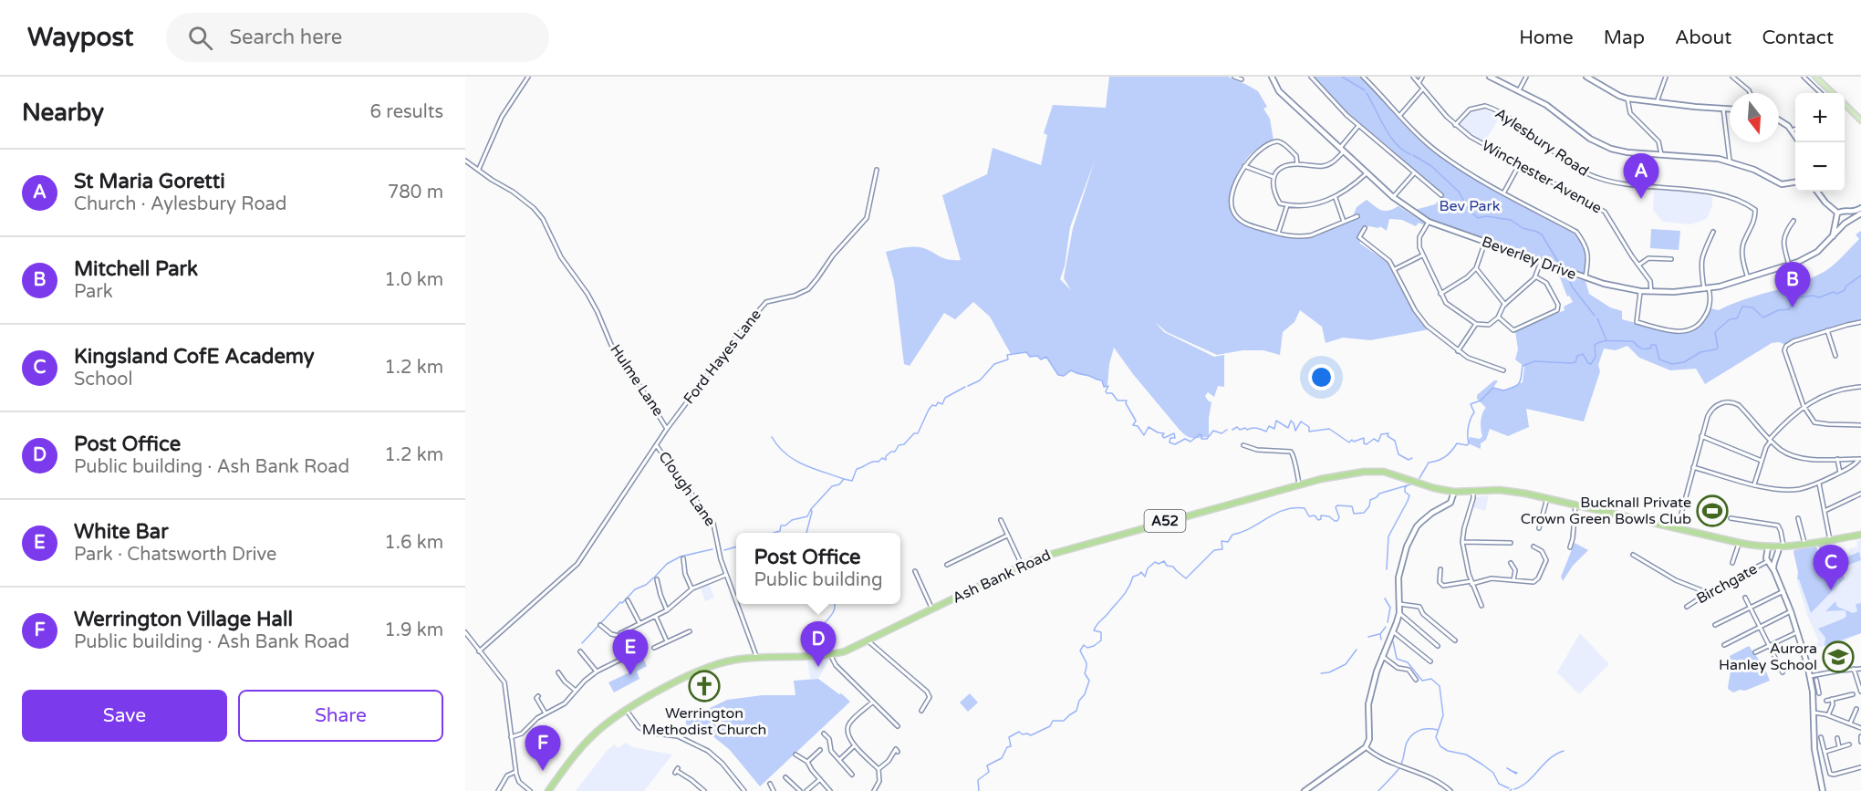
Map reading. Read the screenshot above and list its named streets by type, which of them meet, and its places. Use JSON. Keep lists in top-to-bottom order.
{
  "streets": {
    "highway": ["A52", "Ash Bank Road"],
    "street": [
      "Aylesbury Road",
      "Winchester Avenue",
      "Beverley Drive",
      "Ford Hayes Lane",
      "Hulme Lane",
      "Clough Lane",
      "Birchgate"
    ]
  },
  "crossings": [
    ["Aylesbury Road", "Winchester Avenue"],
    ["Aylesbury Road", "Beverley Drive"],
    ["Winchester Avenue", "Beverley Drive"],
    ["Ford Hayes Lane", "Hulme Lane"],
    ["Hulme Lane", "Clough Lane"],
    ["Clough Lane", "Ash Bank Road"],
    ["A52", "Ash Bank Road"]
  ],
  "parks": ["Bev Park"],
  "places": {
    "sports": ["Bucknall Private Crown Green Bowls Club"],
    "school or university": ["Aurora Hanley School"],
    "church": ["Werrington Methodist Church"]
  },
  "north": "bottom",
  "page": {
    "header": "Waypost",
    "search": "Search here",
    "nav": [
      "Home",
      "Map",
      "About",
      "Contact"
    ],
    "heading": ["Nearby", "6 results"],
    "map_buttons": ["+", "−"],
    "list": [
      {
        "mark": "A",
        "name": "St Maria Goretti",
        "note": "Church · Aylesbury Road",
        "value": "780 m"
      },
      {
        "mark": "B",
        "name": "Mitchell Park",
        "note": "Park",
        "value": "1.0 km"
      },
      {
        "mark": "C",
        "name": "Kingsland CofE Academy",
        "note": "School",
        "value": "1.2 km"
      },
      {
        "mark": "D",
        "name": "Post Office",
        "note": "Public building · Ash Bank Road",
        "value": "1.2 km"
      },
      {
        "mark": "E",
        "name": "White Bar",
        "note": "Park · Chatsworth Drive",
        "value": "1.6 km"
      },
      {
        "mark": "F",
        "name": "Werrington Village Hall",
        "note": "Public building · Ash Bank Road",
        "value": "1.9 km"
      }
    ],
    "pins": [
      "A",
      "B",
      "C",
      "D",
      "E",
      "F"
    ],
    "popup": ["Post Office", "Public building"],
    "buttons": ["Save", "Share"]
  }
}
